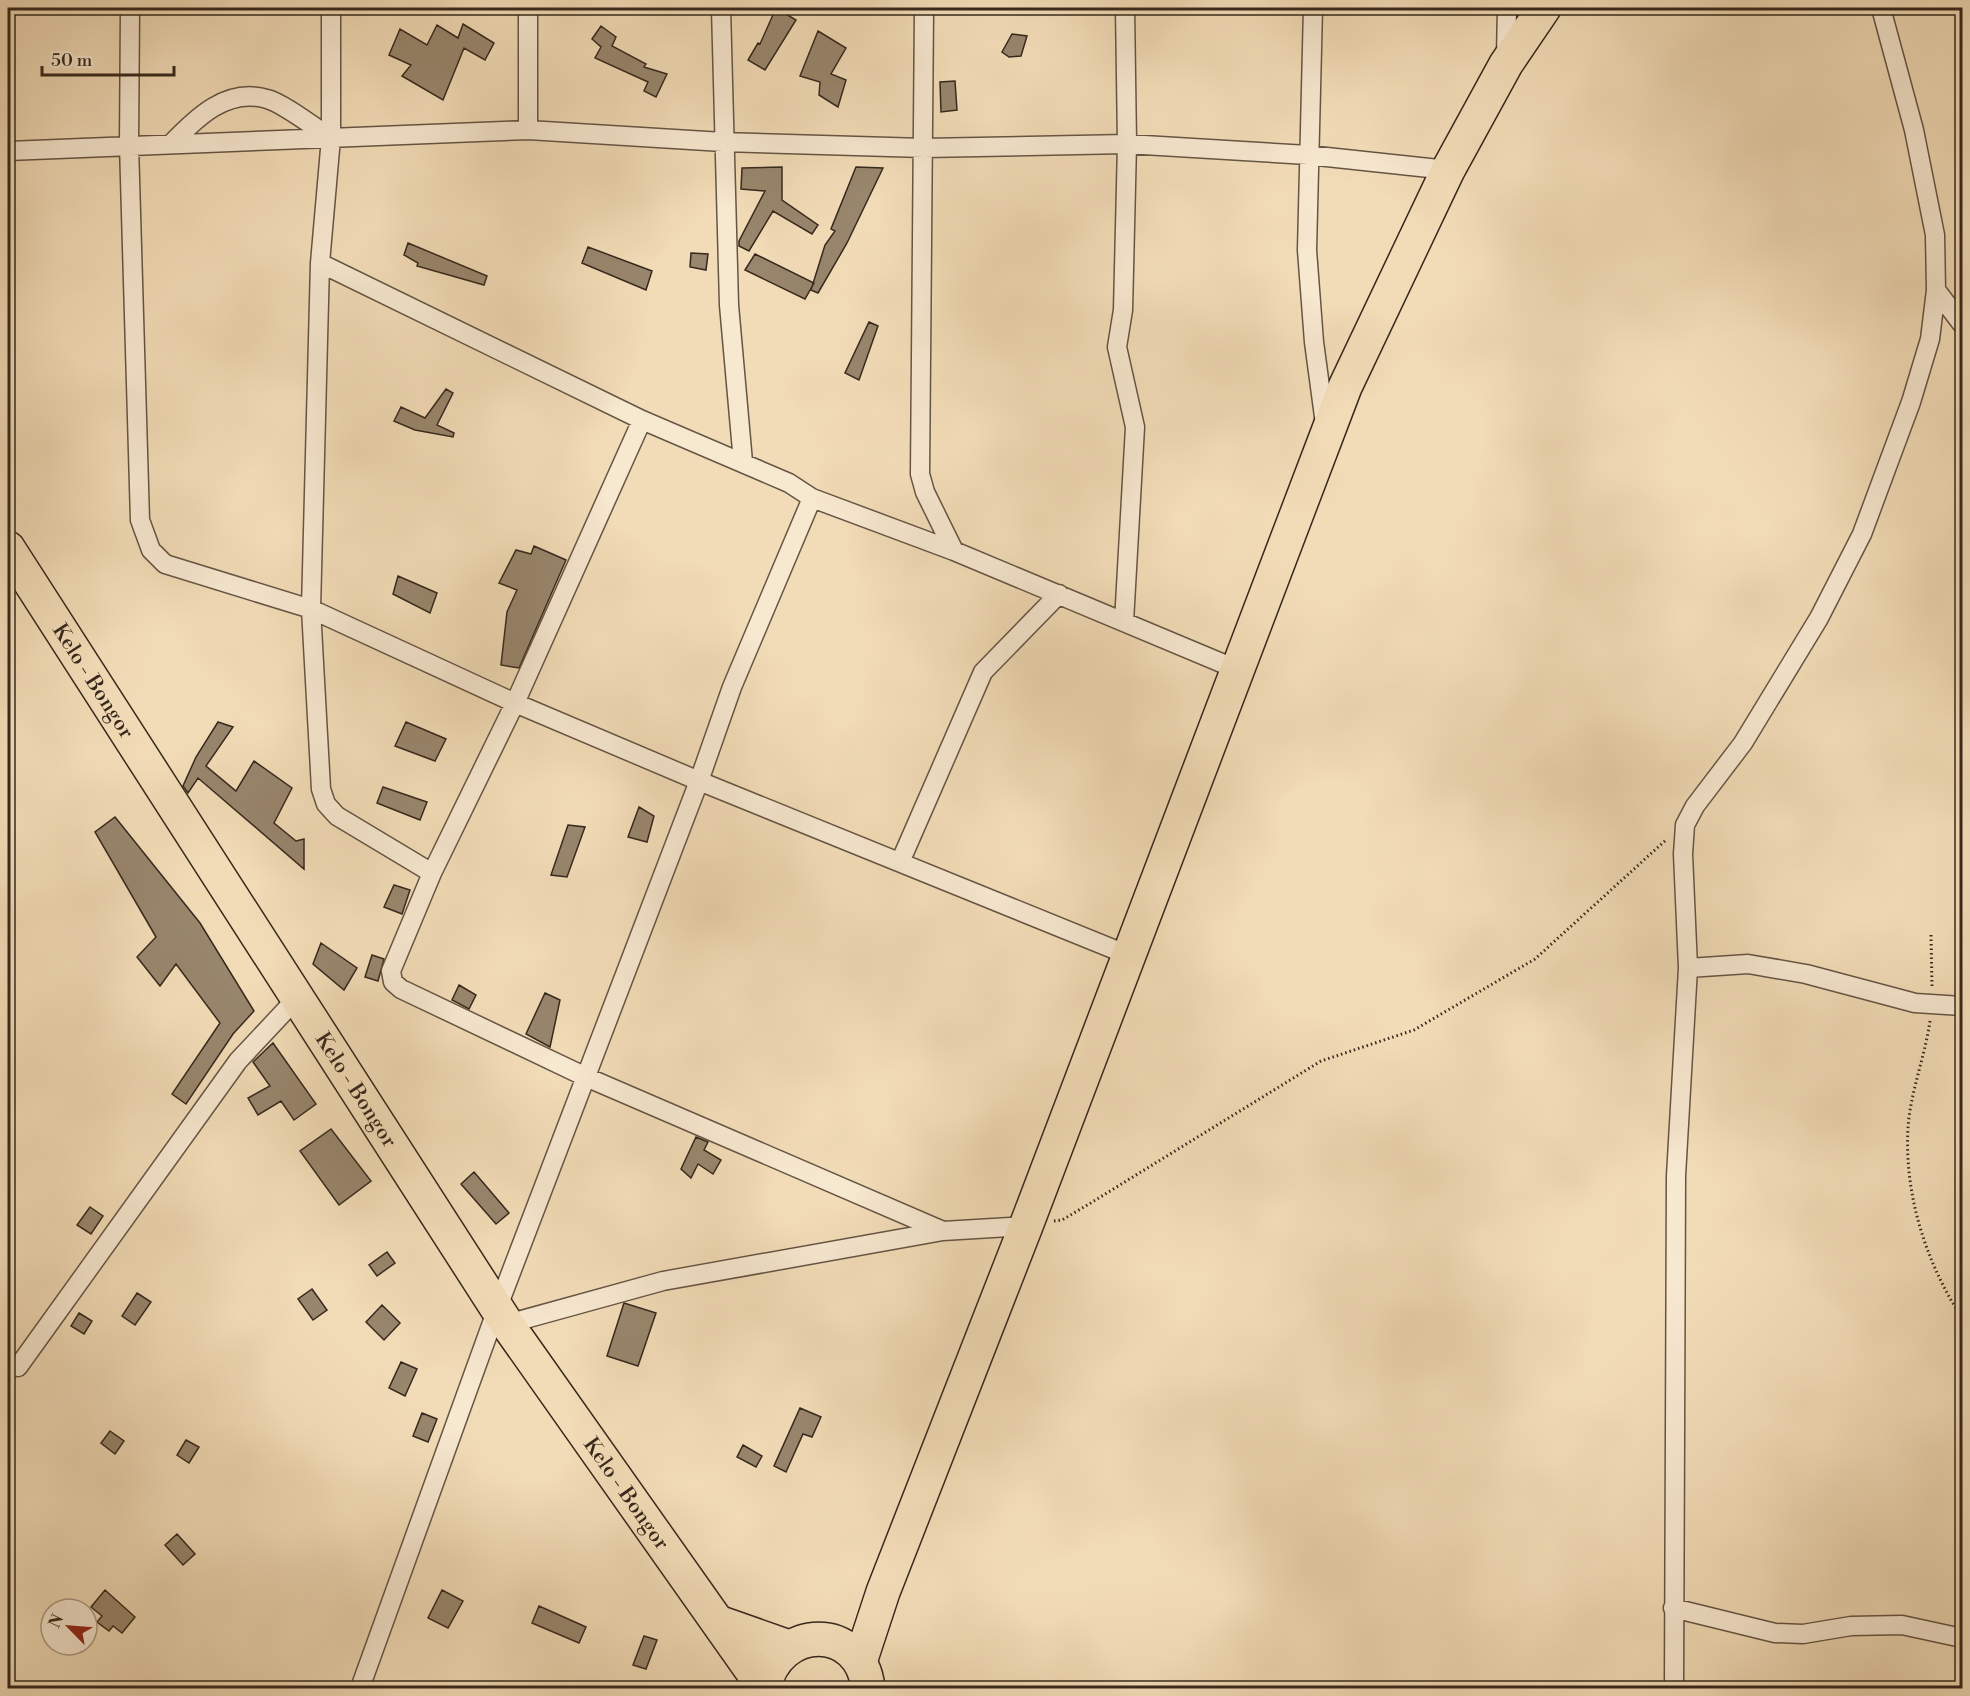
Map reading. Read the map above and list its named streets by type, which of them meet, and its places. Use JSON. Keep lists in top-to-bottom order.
{
  "streets": {
    "highway": ["Kelo - Bongor"]
  },
  "scale_bar": "50 m",
  "north": "top left"
}
